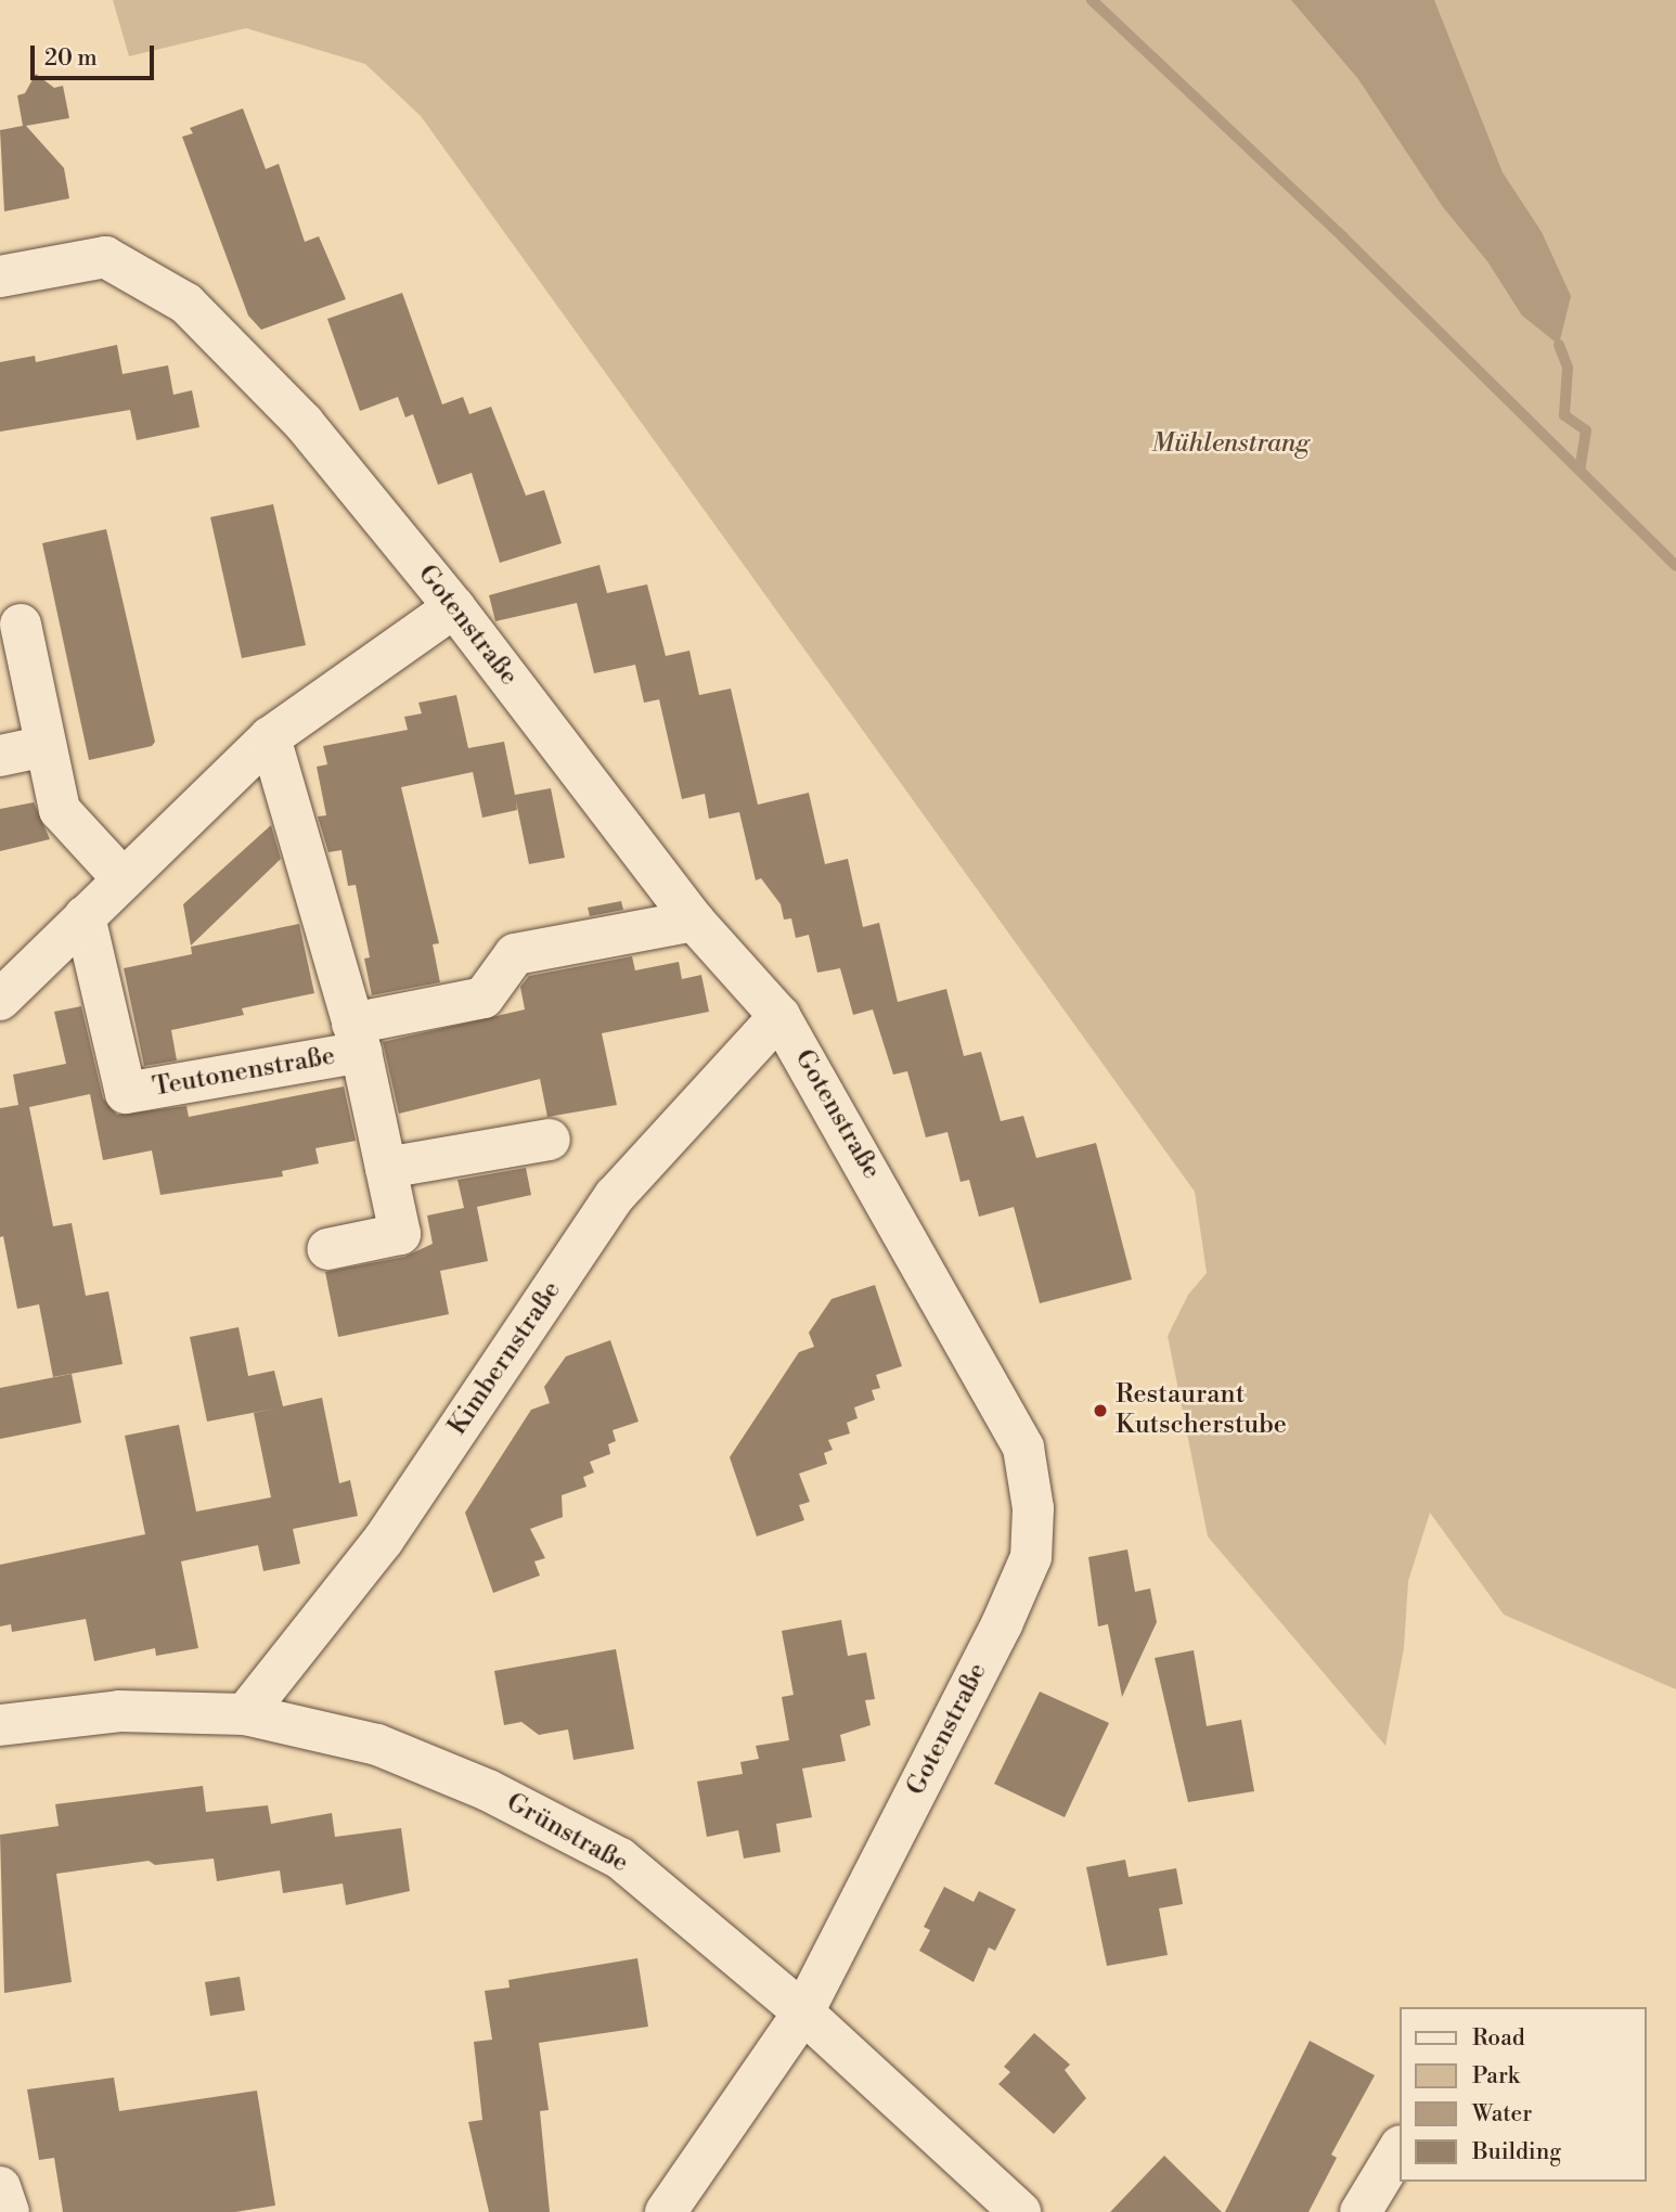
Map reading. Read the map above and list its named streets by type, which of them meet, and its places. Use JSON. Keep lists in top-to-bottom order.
{
  "streets": {
    "street": [
      "Gotenstraße",
      "Teutonenstraße",
      "Kimbernstraße",
      "Grünstraße"
    ]
  },
  "crossings": [
    ["Gotenstraße", "Teutonenstraße"],
    ["Gotenstraße", "Kimbernstraße"],
    ["Gotenstraße", "Grünstraße"],
    ["Kimbernstraße", "Grünstraße"]
  ],
  "parks": ["Mühlenstrang"],
  "places": ["Restaurant Kutscherstube"],
  "legend": [
    "Road",
    "Park",
    "Water",
    "Building"
  ],
  "scale_bar": "20 m"
}
